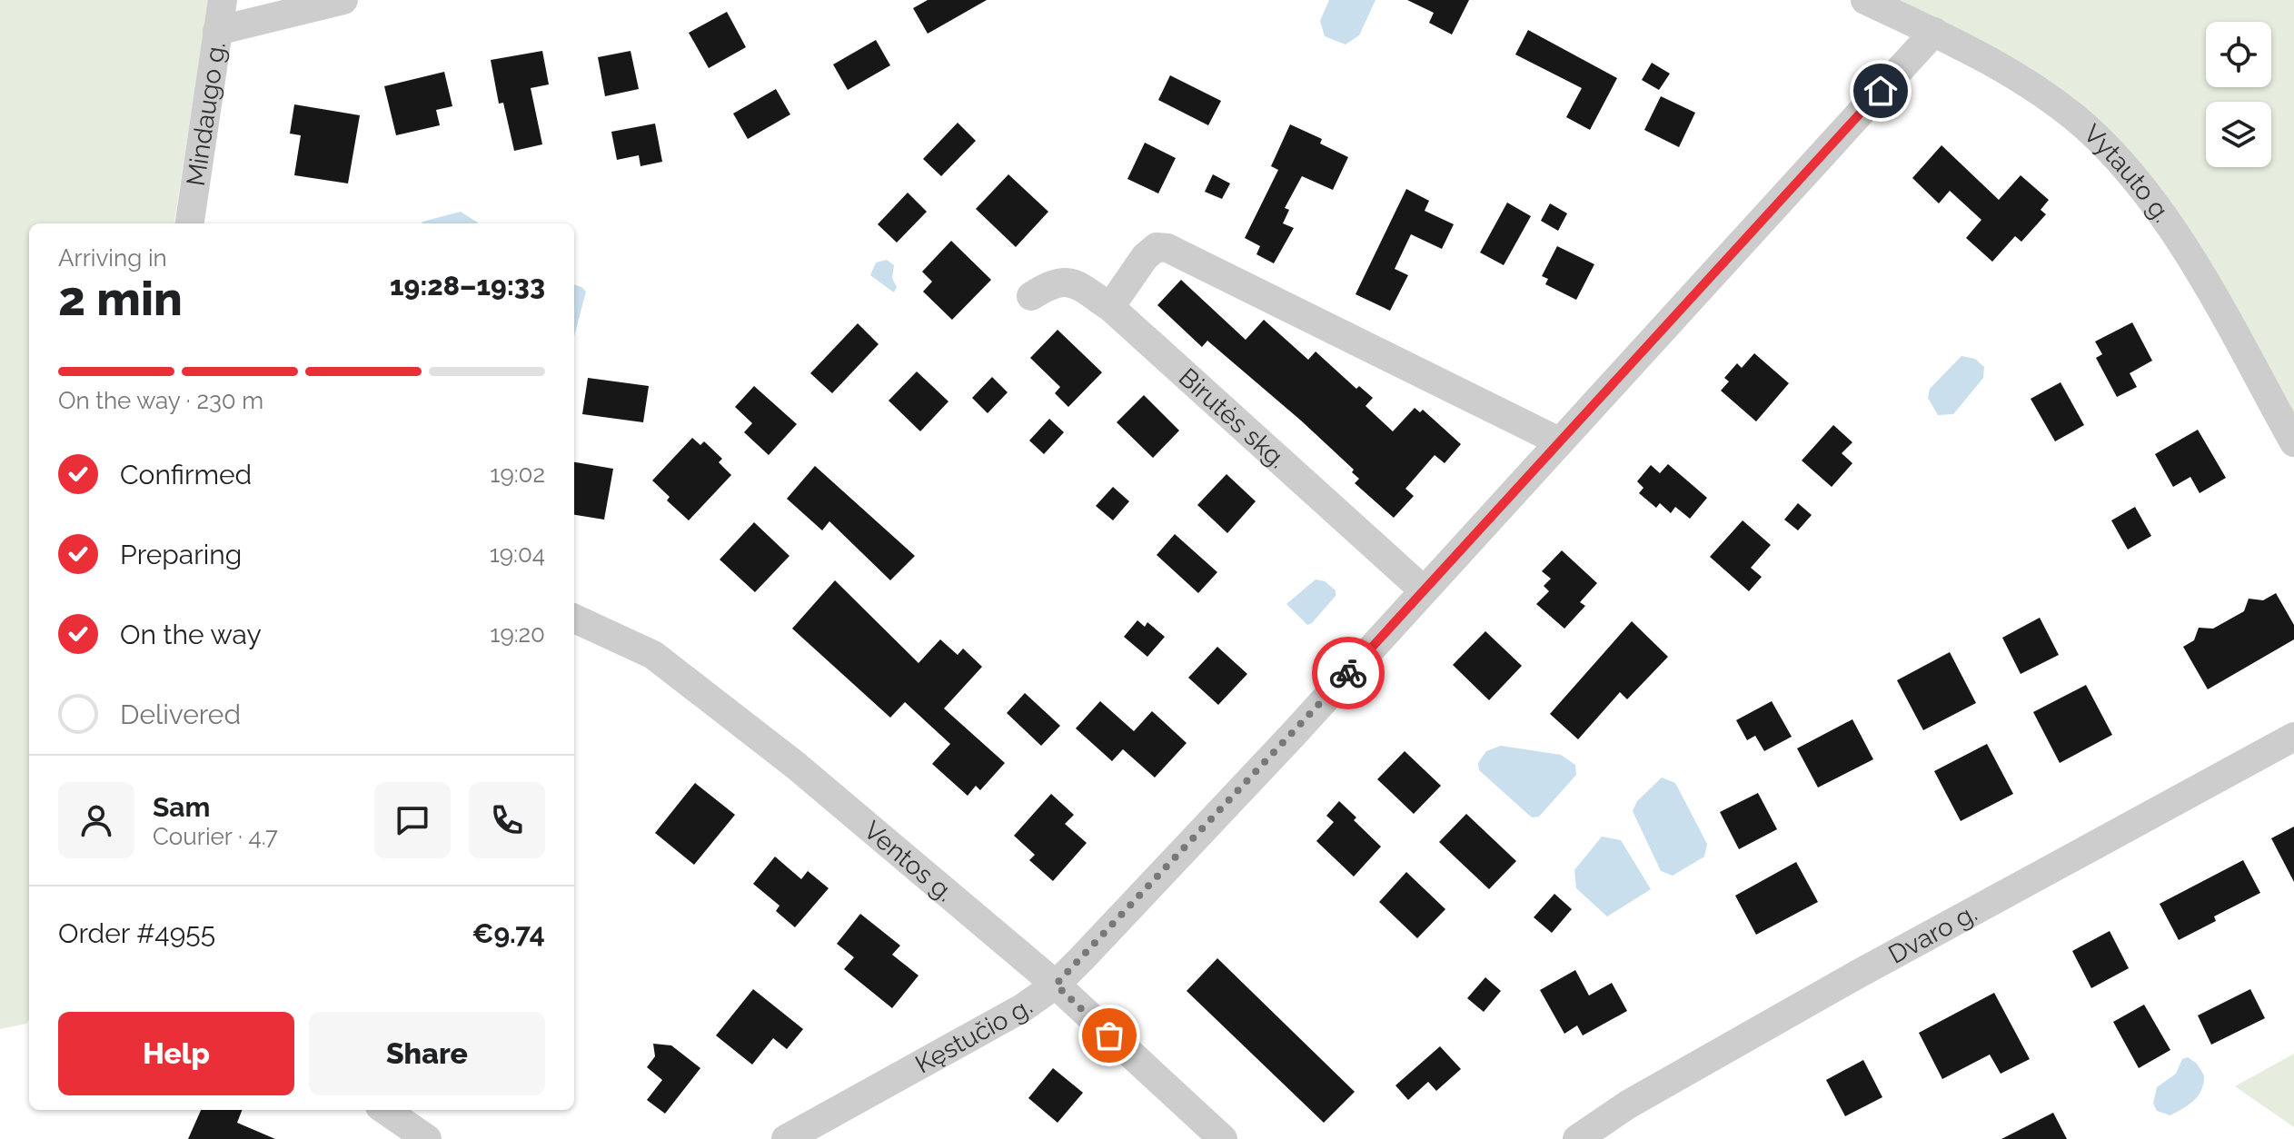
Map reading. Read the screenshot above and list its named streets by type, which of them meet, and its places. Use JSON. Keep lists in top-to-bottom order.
{
  "streets": {
    "street": [
      "Mindaugo g.",
      "Vytauto g.",
      "Birutės skg.",
      "Ventos g.",
      "Dvaro g.",
      "Kęstučio g."
    ]
  },
  "crossings": [
    ["Vytauto g.", "Kęstučio g."],
    ["Birutės skg.", "Kęstučio g."],
    ["Ventos g.", "Kęstučio g."]
  ],
  "page": {
    "heading": ["2 min", "Arriving in", "19:28–19:33"],
    "panel": [
      "Sam",
      "Courier · 4.7",
      "Order #4955",
      "€9.74"
    ],
    "bar": "On the way · 230 m",
    "list": [
      ["Confirmed", "19:02"],
      ["Preparing", "19:04"],
      ["On the way", "19:20"],
      "Delivered"
    ],
    "buttons": ["Help", "Share"]
  }
}
